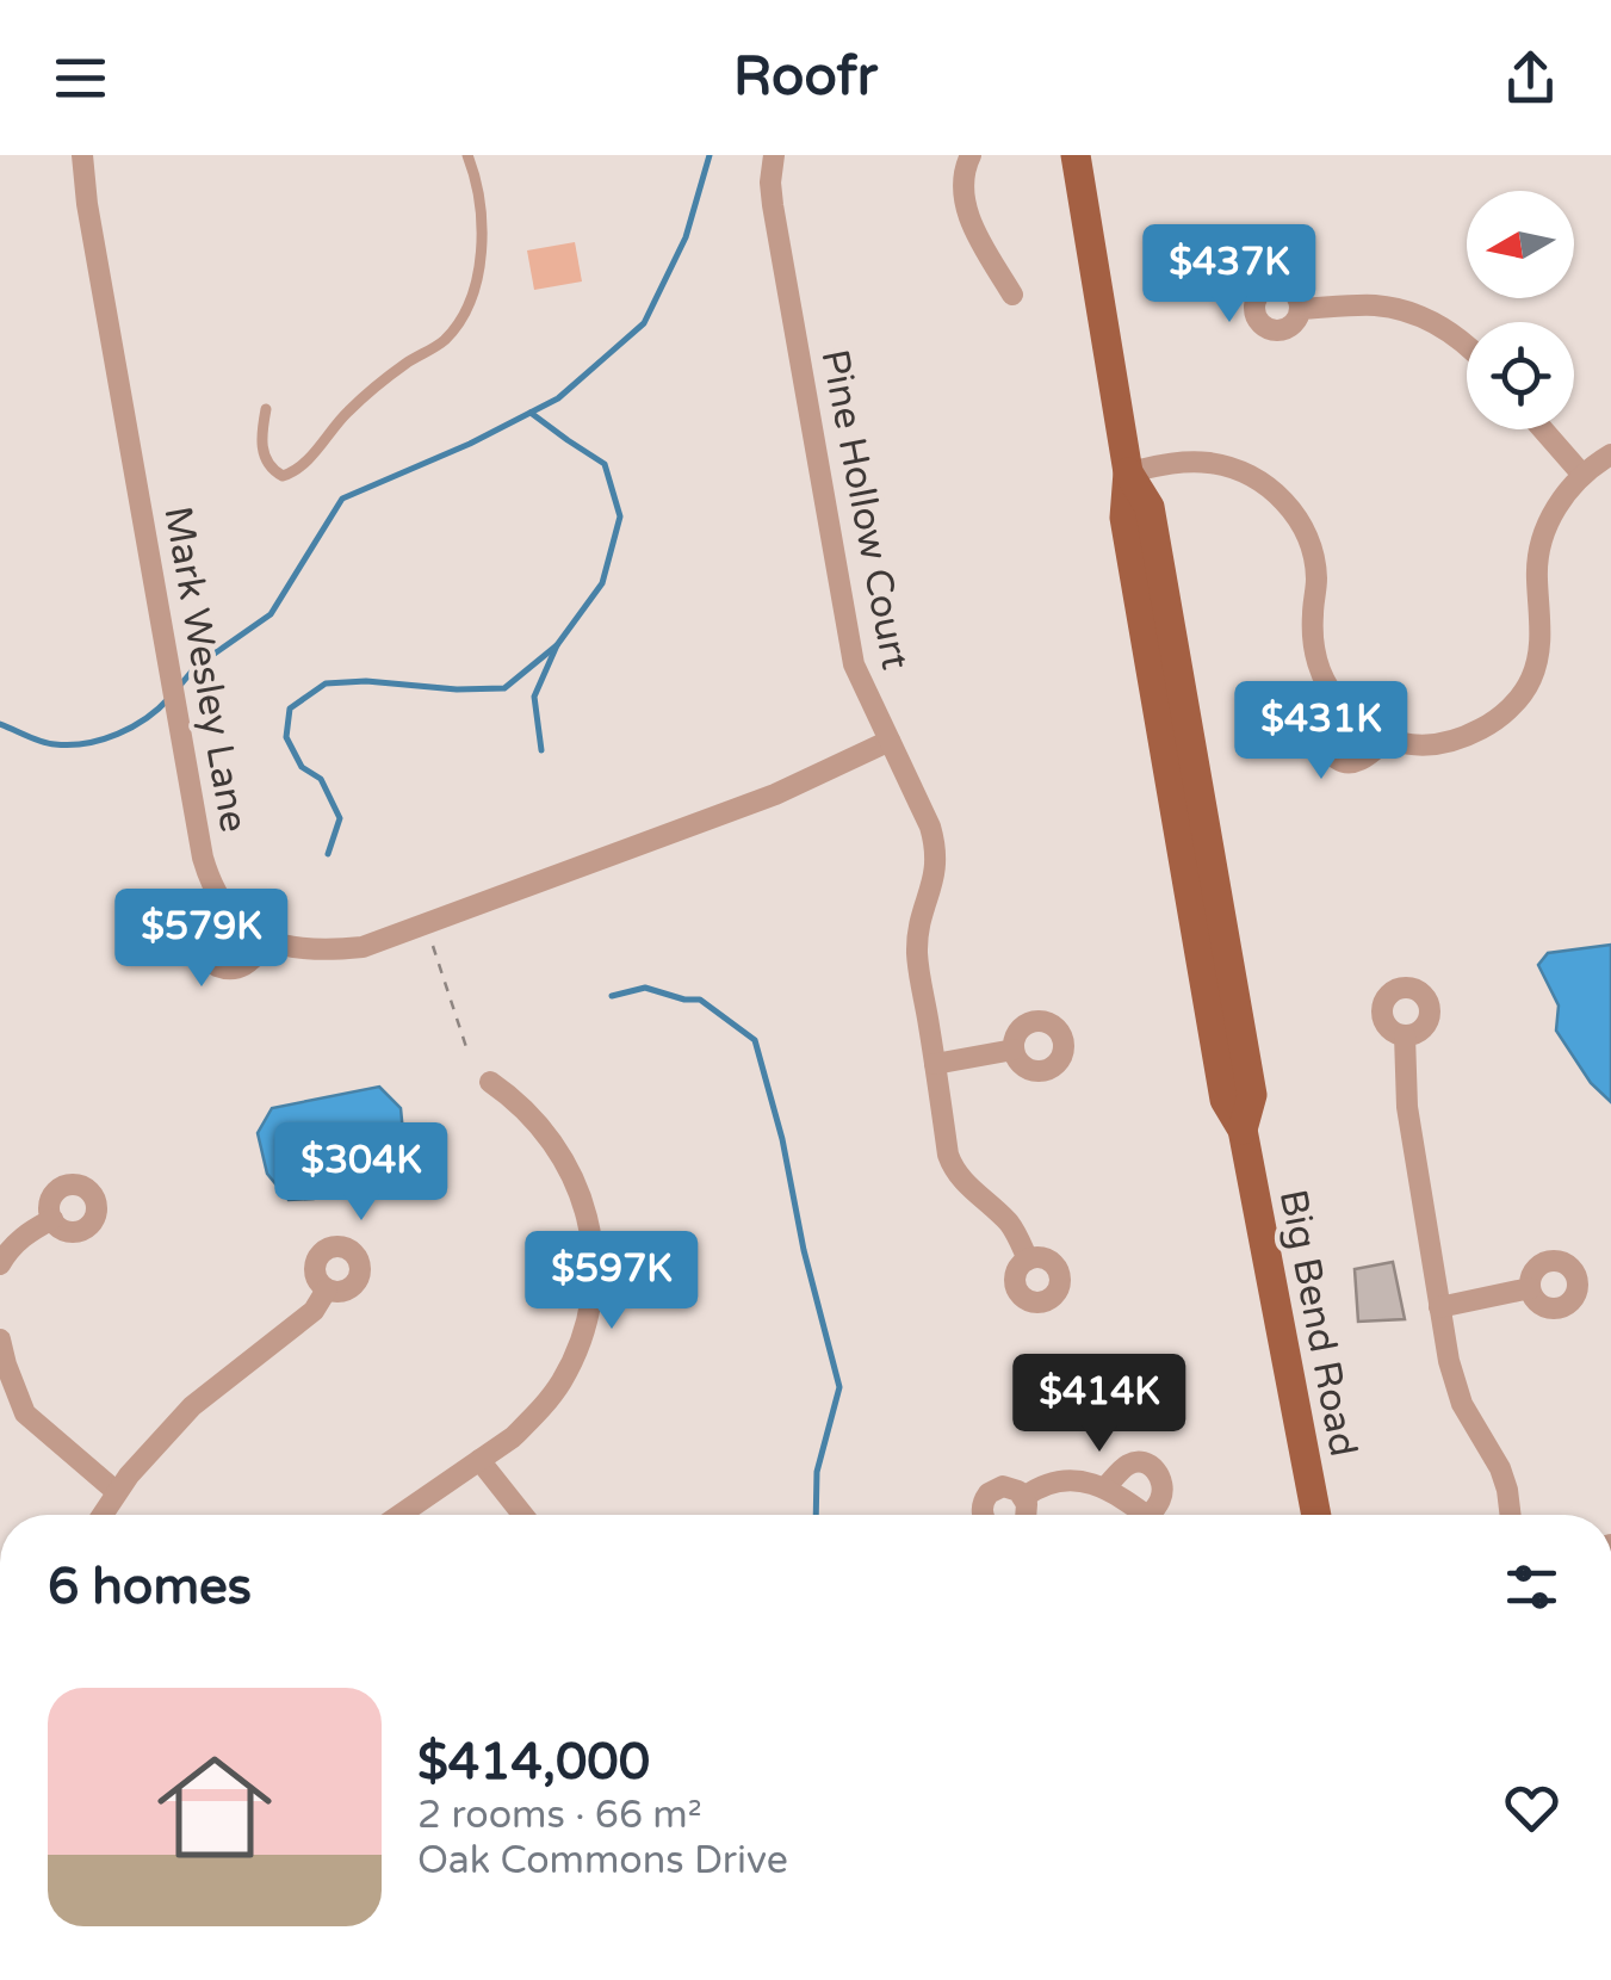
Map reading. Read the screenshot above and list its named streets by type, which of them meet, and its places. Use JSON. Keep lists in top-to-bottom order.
{
  "streets": {
    "main road": ["Big Bend Road"],
    "street": ["Pine Hollow Court", "Mark Wesley Lane"]
  },
  "north": "left",
  "page": {
    "header": "Roofr",
    "price": [
      "$437K",
      "$431K",
      "$579K",
      "$304K",
      "$597K",
      "$414K"
    ],
    "heading": "6 homes",
    "list": [
      {
        "name": "$414,000",
        "note": "2 rooms · 66 m² · Oak Commons Drive"
      }
    ]
  }
}
